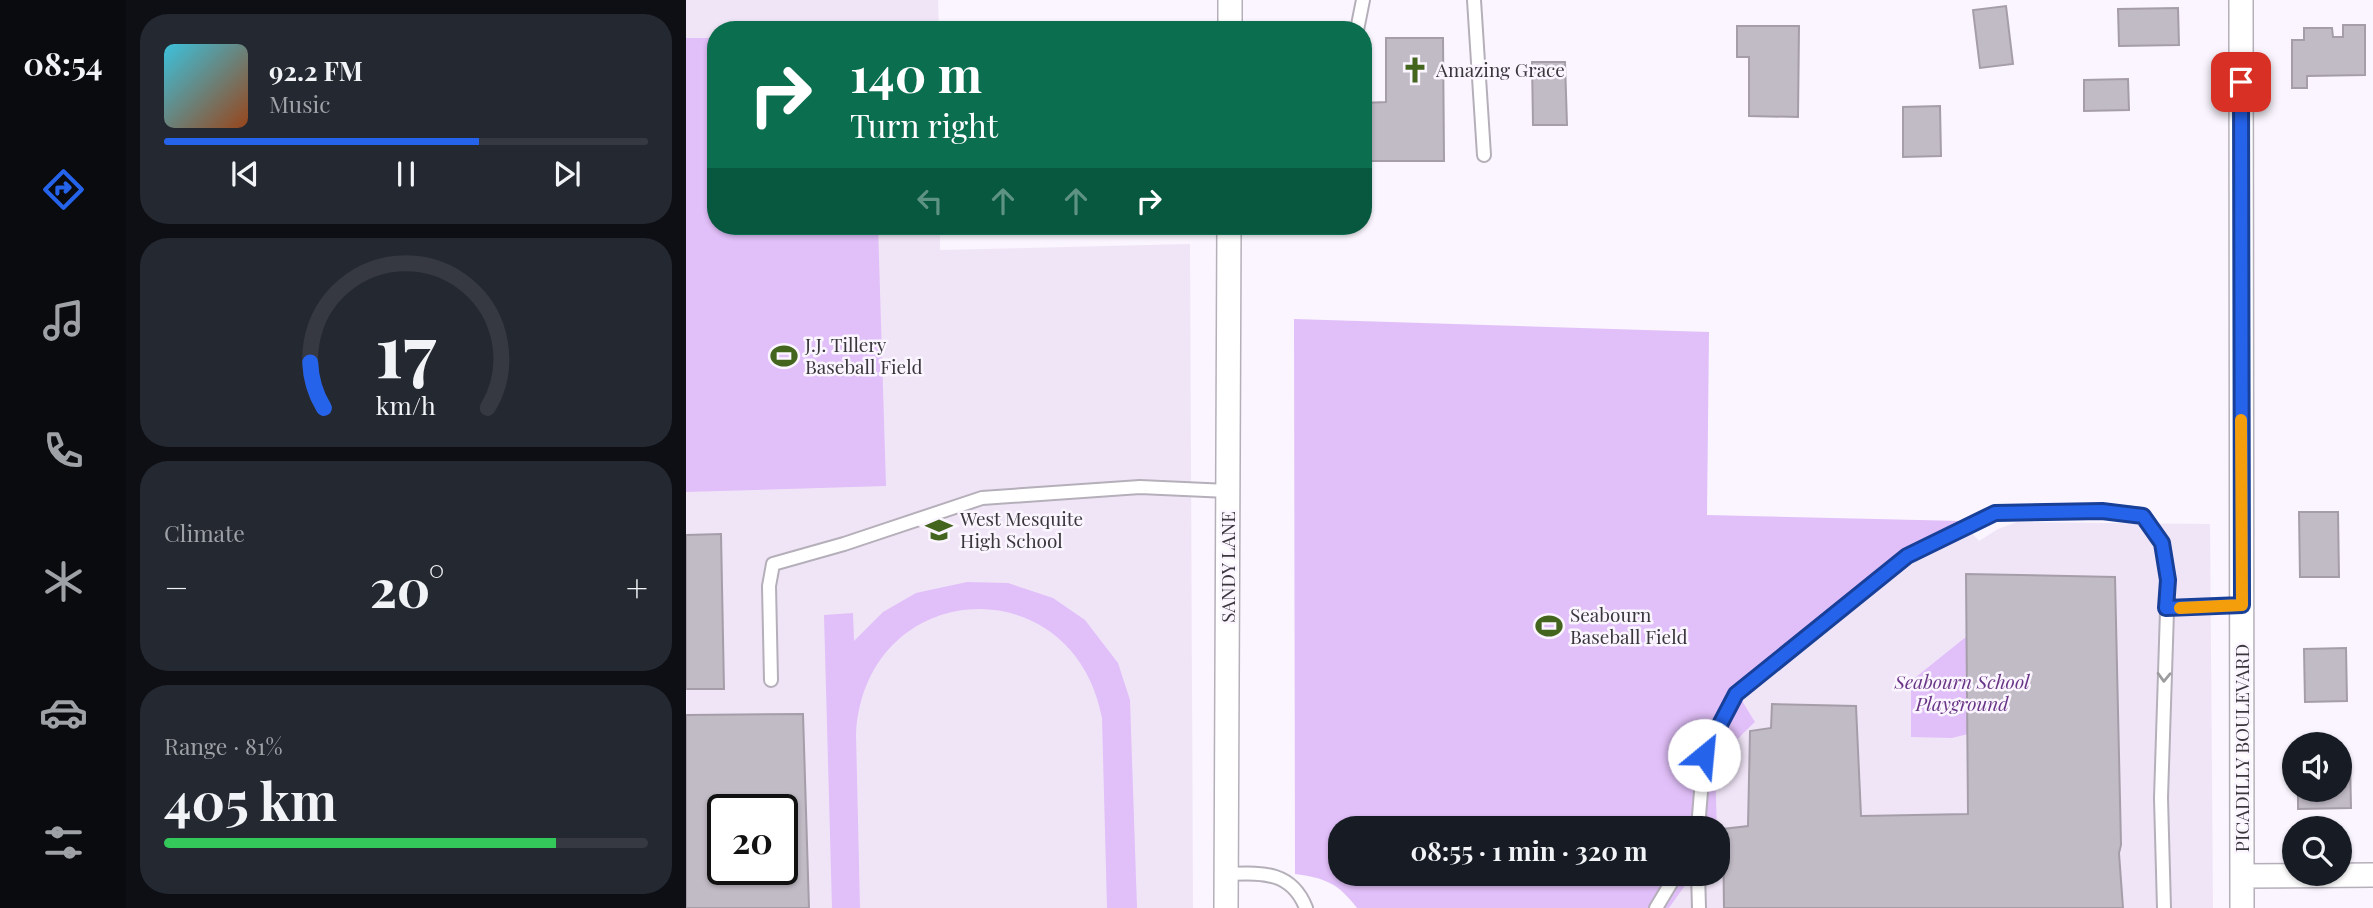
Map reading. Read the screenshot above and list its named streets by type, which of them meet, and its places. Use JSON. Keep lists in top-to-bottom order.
{
  "streets": {
    "street": ["SANDY LANE", "PICADILLY BOULEVARD"]
  },
  "parks": ["Seabourn School Playground"],
  "places": {
    "church": ["Amazing Grace"],
    "sports": ["J.J. Tillery Baseball Field", "Seabourn Baseball Field"],
    "school or university": ["West Mesquite High School"]
  },
  "page": {
    "tabs": "08:54",
    "turn": ["140 m", "Turn right"],
    "song": ["92.2 FM", "Music"],
    "tile": [
      "Climate",
      ["Range · 81%", "405 km"]
    ],
    "heat": ["−", "20°", "+"],
    "limit": "20",
    "trip": "08:55 · 1 min · 320 m",
    "gauge": ["17", "km/h"]
  }
}
